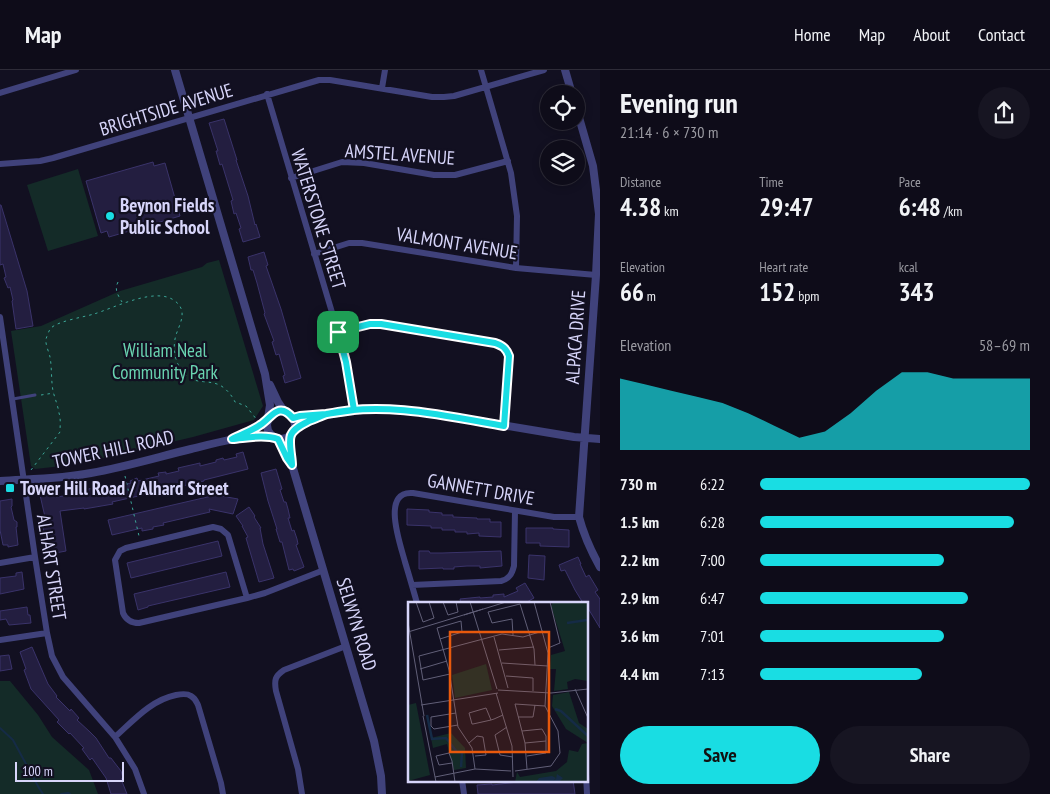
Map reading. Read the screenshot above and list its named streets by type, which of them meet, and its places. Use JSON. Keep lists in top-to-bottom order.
{
  "streets": {
    "street": [
      "BRIGHTSIDE AVENUE",
      "AMSTEL AVENUE",
      "WATERSTONE STREET",
      "VALMONT AVENUE",
      "ALPACA DRIVE",
      "TOWER HILL ROAD",
      "GANNETT DRIVE",
      "ALHART STREET",
      "SELWYN ROAD"
    ]
  },
  "crossings": [
    ["BRIGHTSIDE AVENUE", "WATERSTONE STREET"],
    ["AMSTEL AVENUE", "WATERSTONE STREET"],
    ["WATERSTONE STREET", "VALMONT AVENUE"],
    ["VALMONT AVENUE", "ALPACA DRIVE"],
    ["ALPACA DRIVE", "GANNETT DRIVE"],
    ["TOWER HILL ROAD", "ALHART STREET"],
    ["TOWER HILL ROAD", "SELWYN ROAD"]
  ],
  "parks": ["William Neal Community Park"],
  "places": {
    "other": ["Beynon Fields Public School"],
    "transit": ["Tower Hill Road / Alhard Street"]
  },
  "scale_bar": "100 m",
  "page": {
    "header": "Map",
    "nav": [
      "Home",
      "Map",
      "About",
      "Contact"
    ],
    "heading": ["Evening run", "21:14 · 6 × 730 m"],
    "stats": [
      ["Distance", "4.38 km"],
      ["Time", "29:47"],
      ["Pace", "6:48 /km"],
      ["Elevation", "66 m"],
      ["Heart rate", "152 bpm"],
      ["kcal", "343"]
    ],
    "chart": ["Elevation", "58–69 m"],
    "list": [
      {
        "name": "730 m",
        "note": "6:22"
      },
      {
        "name": "1.5 km",
        "note": "6:28"
      },
      {
        "name": "2.2 km",
        "note": "7:00"
      },
      {
        "name": "2.9 km",
        "note": "6:47"
      },
      {
        "name": "3.6 km",
        "note": "7:01"
      },
      {
        "name": "4.4 km",
        "note": "7:13"
      }
    ],
    "buttons": ["Save", "Share"],
    "scale": "100 m"
  }
}
